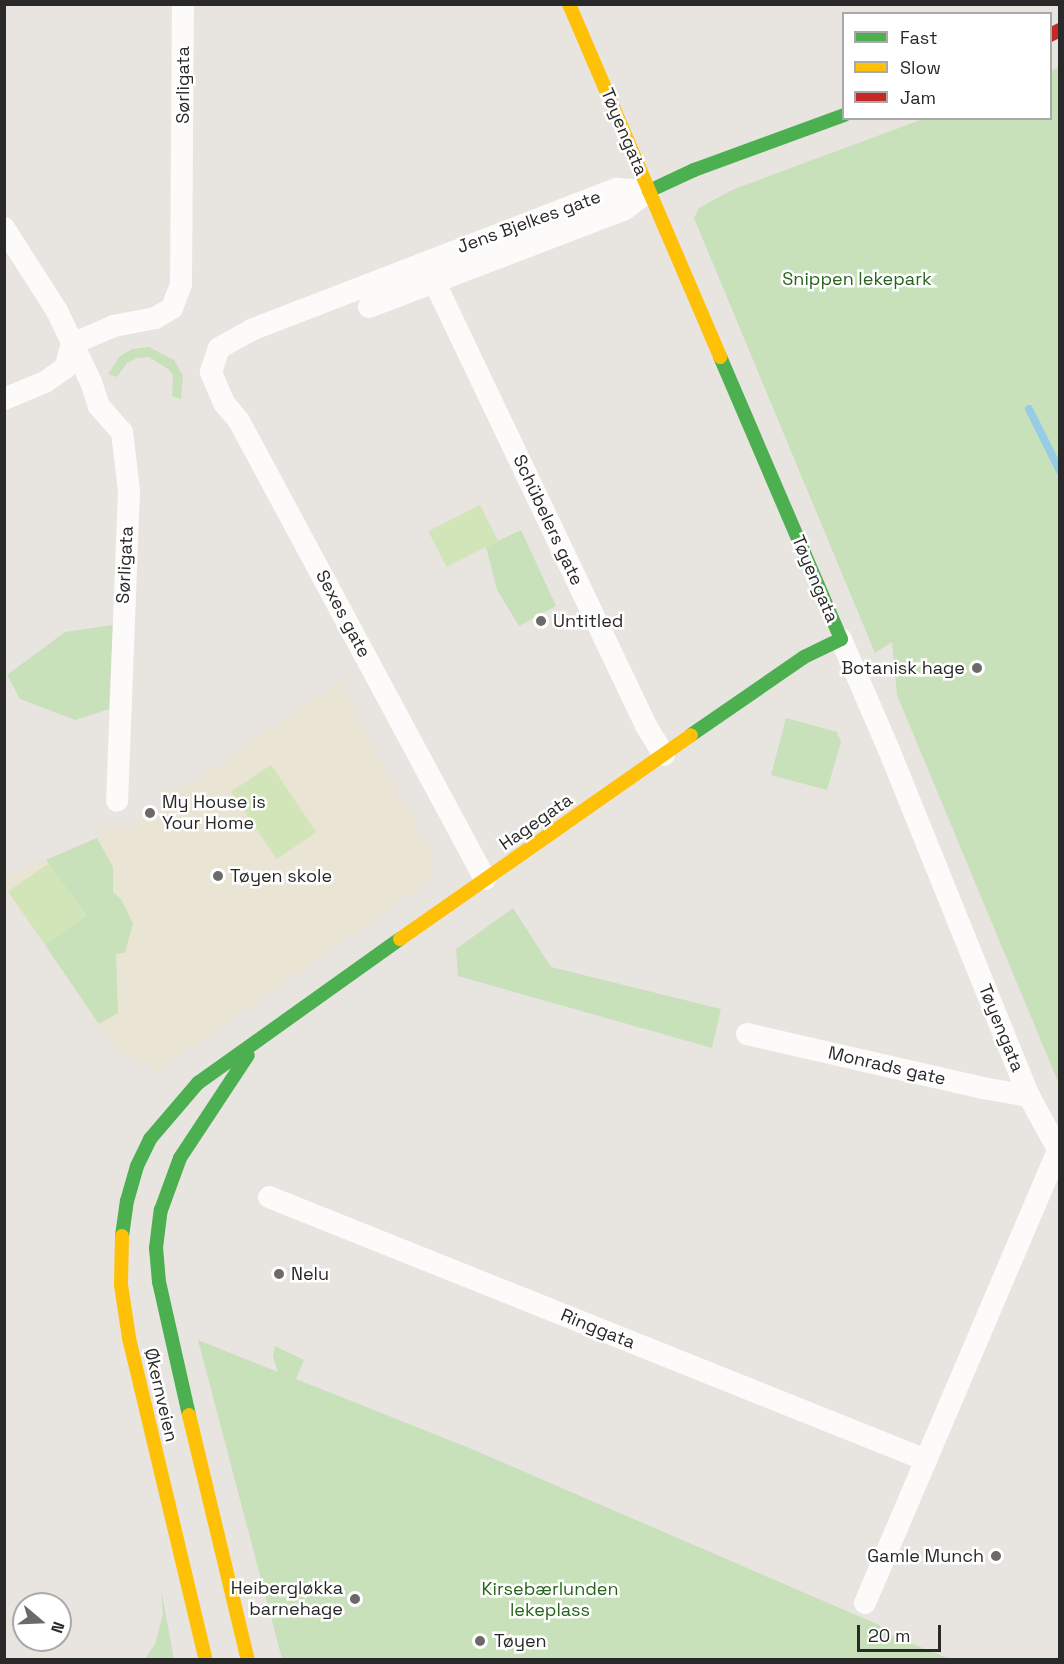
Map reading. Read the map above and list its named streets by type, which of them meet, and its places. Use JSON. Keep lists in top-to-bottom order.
{
  "streets": {
    "main road": [
      "Tøyengata",
      "Jens Bjelkes gate",
      "Hagegata",
      "Økernveien"
    ],
    "street": [
      "Sørligata",
      "Schübelers gate",
      "Sexes gate",
      "Monrads gate",
      "Ringgata"
    ]
  },
  "crossings": [
    ["Tøyengata", "Jens Bjelkes gate"],
    ["Tøyengata", "Hagegata"],
    ["Tøyengata", "Monrads gate"],
    ["Jens Bjelkes gate", "Sexes gate"],
    ["Schübelers gate", "Hagegata"],
    ["Sexes gate", "Hagegata"],
    ["Hagegata", "Økernveien"]
  ],
  "parks": ["Snippen lekepark", "Kirsebærlunden lekeplass"],
  "places": [
    "Untitled",
    "Botanisk hage",
    "My House is Your Home",
    "Tøyen skole",
    "Nelu",
    "Gamle Munch",
    "Heibergløkka barnehage",
    "Tøyen"
  ],
  "legend": ["Fast", "Slow", "Jam"],
  "scale_bar": "20 m",
  "north": "right"
}
